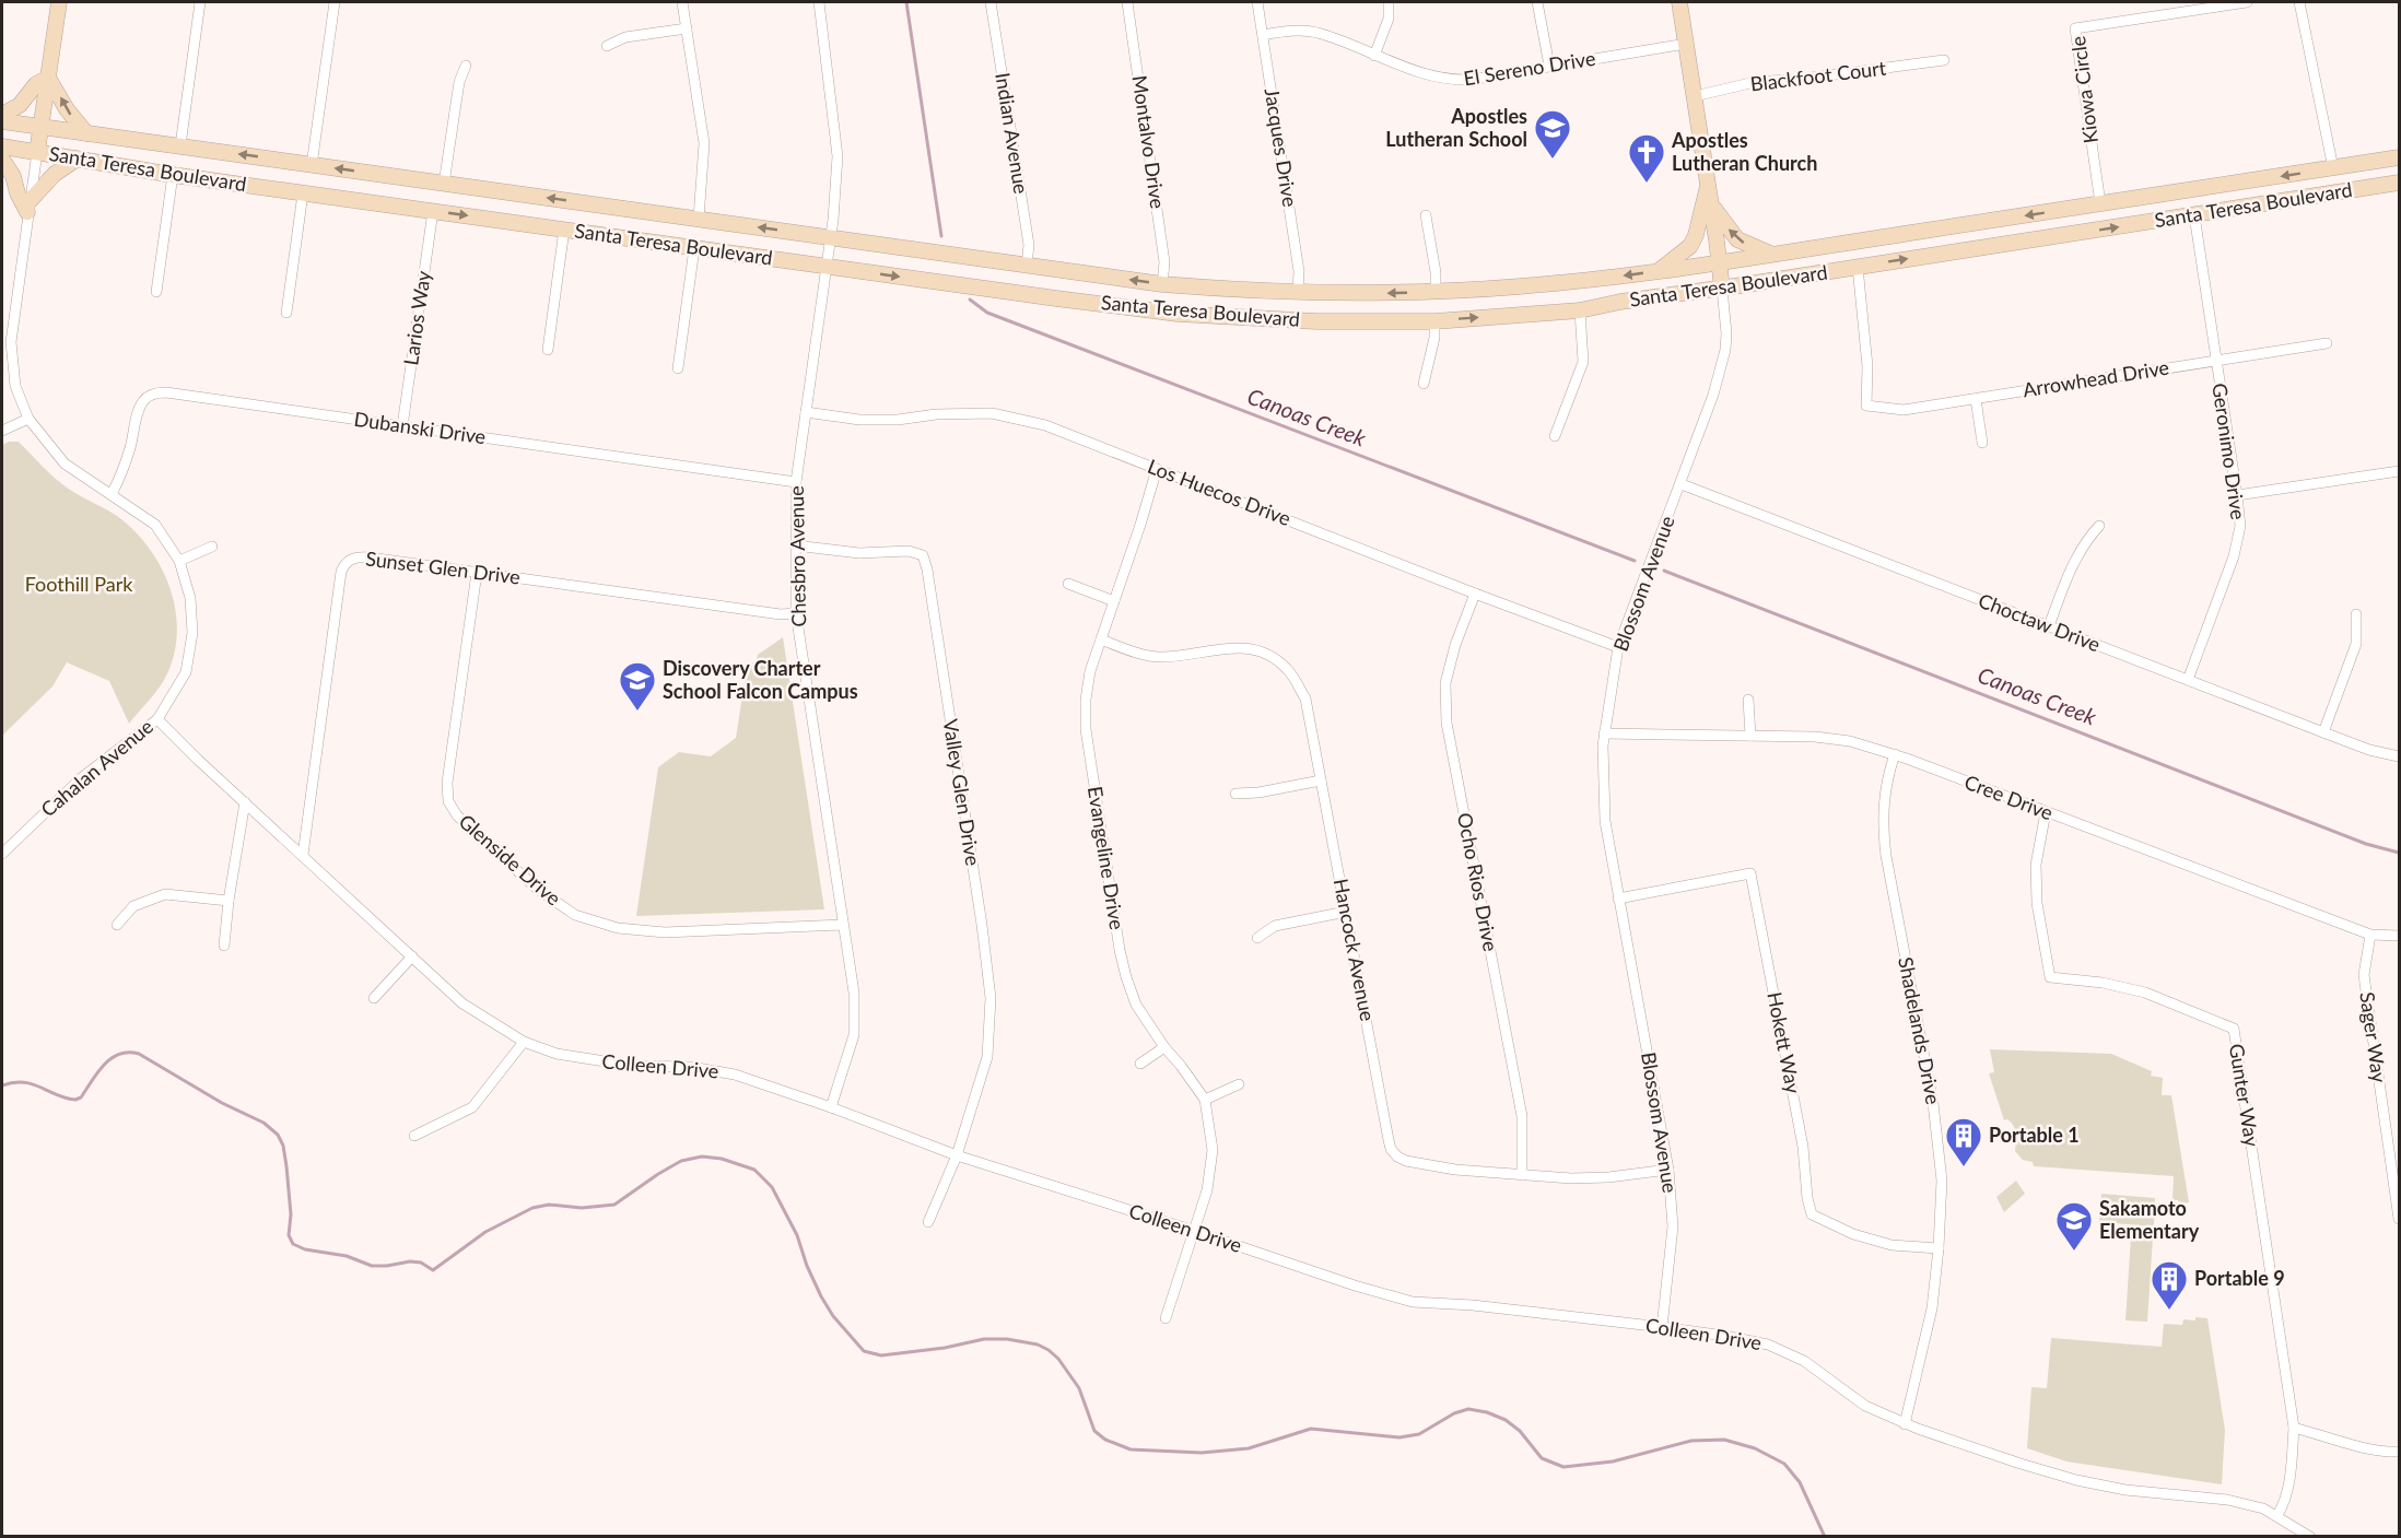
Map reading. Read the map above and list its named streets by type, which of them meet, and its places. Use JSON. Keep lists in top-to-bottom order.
{
  "streets": {
    "main road": ["Santa Teresa Boulevard", "Blossom Avenue", "Cahalan Avenue"],
    "street": [
      "El Sereno Drive",
      "Blackfoot Court",
      "Kiowa Circle",
      "Indian Avenue",
      "Montalvo Drive",
      "Jacques Drive",
      "Larios Way",
      "Arrowhead Drive",
      "Dubanski Drive",
      "Geronimo Drive",
      "Los Huecos Drive",
      "Chesbro Avenue",
      "Sunset Glen Drive",
      "Choctaw Drive",
      "Valley Glen Drive",
      "Cree Drive",
      "Evangeline Drive",
      "Glenside Drive",
      "Ocho Rios Drive",
      "Hancock Avenue",
      "Shadelands Drive",
      "Sager Way",
      "Hokett Way",
      "Colleen Drive",
      "Gunter Way"
    ]
  },
  "crossings": [
    ["El Sereno Drive", "Jacques Drive"],
    ["El Sereno Drive", "Blossom Avenue"],
    ["Blackfoot Court", "Blossom Avenue"],
    ["Kiowa Circle", "Santa Teresa Boulevard"],
    ["Indian Avenue", "Santa Teresa Boulevard"],
    ["Montalvo Drive", "Santa Teresa Boulevard"],
    ["Jacques Drive", "Santa Teresa Boulevard"],
    ["Santa Teresa Boulevard", "Larios Way"],
    ["Santa Teresa Boulevard", "Arrowhead Drive"],
    ["Santa Teresa Boulevard", "Geronimo Drive"],
    ["Santa Teresa Boulevard", "Chesbro Avenue"],
    ["Santa Teresa Boulevard", "Blossom Avenue"],
    ["Santa Teresa Boulevard", "Cahalan Avenue"],
    ["Larios Way", "Dubanski Drive"],
    ["Arrowhead Drive", "Geronimo Drive"],
    ["Dubanski Drive", "Chesbro Avenue"],
    ["Dubanski Drive", "Cahalan Avenue"],
    ["Geronimo Drive", "Choctaw Drive"],
    ["Los Huecos Drive", "Chesbro Avenue"],
    ["Los Huecos Drive", "Blossom Avenue"],
    ["Los Huecos Drive", "Evangeline Drive"],
    ["Los Huecos Drive", "Ocho Rios Drive"],
    ["Chesbro Avenue", "Sunset Glen Drive"],
    ["Chesbro Avenue", "Valley Glen Drive"],
    ["Chesbro Avenue", "Glenside Drive"],
    ["Chesbro Avenue", "Colleen Drive"],
    ["Sunset Glen Drive", "Glenside Drive"],
    ["Sunset Glen Drive", "Colleen Drive"],
    ["Blossom Avenue", "Choctaw Drive"],
    ["Blossom Avenue", "Cree Drive"],
    ["Blossom Avenue", "Hancock Avenue"],
    ["Blossom Avenue", "Hokett Way"],
    ["Blossom Avenue", "Colleen Drive"],
    ["Cahalan Avenue", "Colleen Drive"],
    ["Valley Glen Drive", "Colleen Drive"],
    ["Cree Drive", "Shadelands Drive"],
    ["Cree Drive", "Sager Way"],
    ["Cree Drive", "Gunter Way"],
    ["Evangeline Drive", "Hancock Avenue"],
    ["Evangeline Drive", "Colleen Drive"],
    ["Ocho Rios Drive", "Hancock Avenue"],
    ["Shadelands Drive", "Hokett Way"],
    ["Shadelands Drive", "Colleen Drive"],
    ["Colleen Drive", "Gunter Way"]
  ],
  "water": ["Canoas Creek"],
  "parks": ["Foothill Park"],
  "places": {
    "school or university": ["Apostles Lutheran School", "Discovery Charter School Falcon Campus", "Sakamoto Elementary"],
    "church": ["Apostles Lutheran Church"],
    "building": ["Portable 1", "Portable 9"]
  }
}
